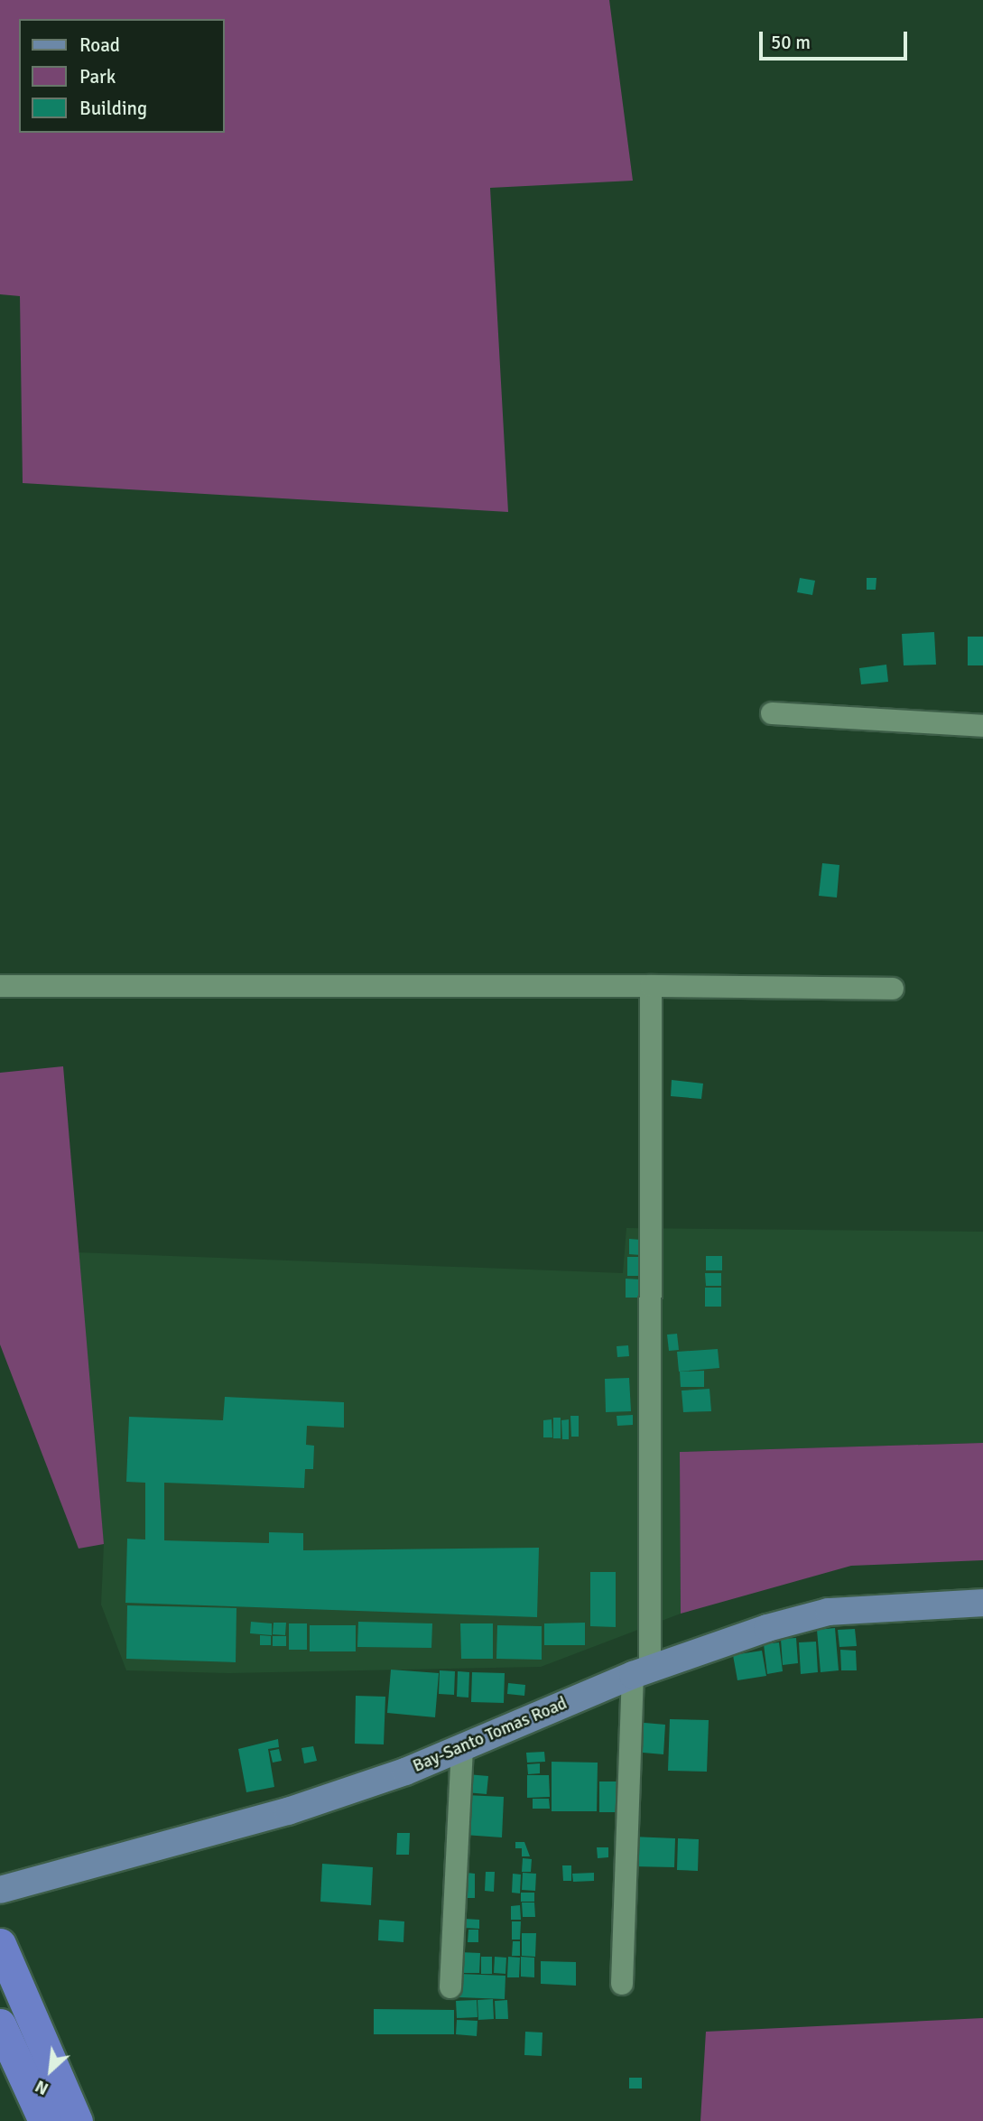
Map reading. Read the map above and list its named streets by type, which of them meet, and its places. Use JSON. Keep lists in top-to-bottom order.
{
  "streets": {
    "main road": ["Bay-Santo Tomas Road"]
  },
  "legend": ["Road", "Park", "Building"],
  "scale_bar": "50 m",
  "north": "bottom left"
}
